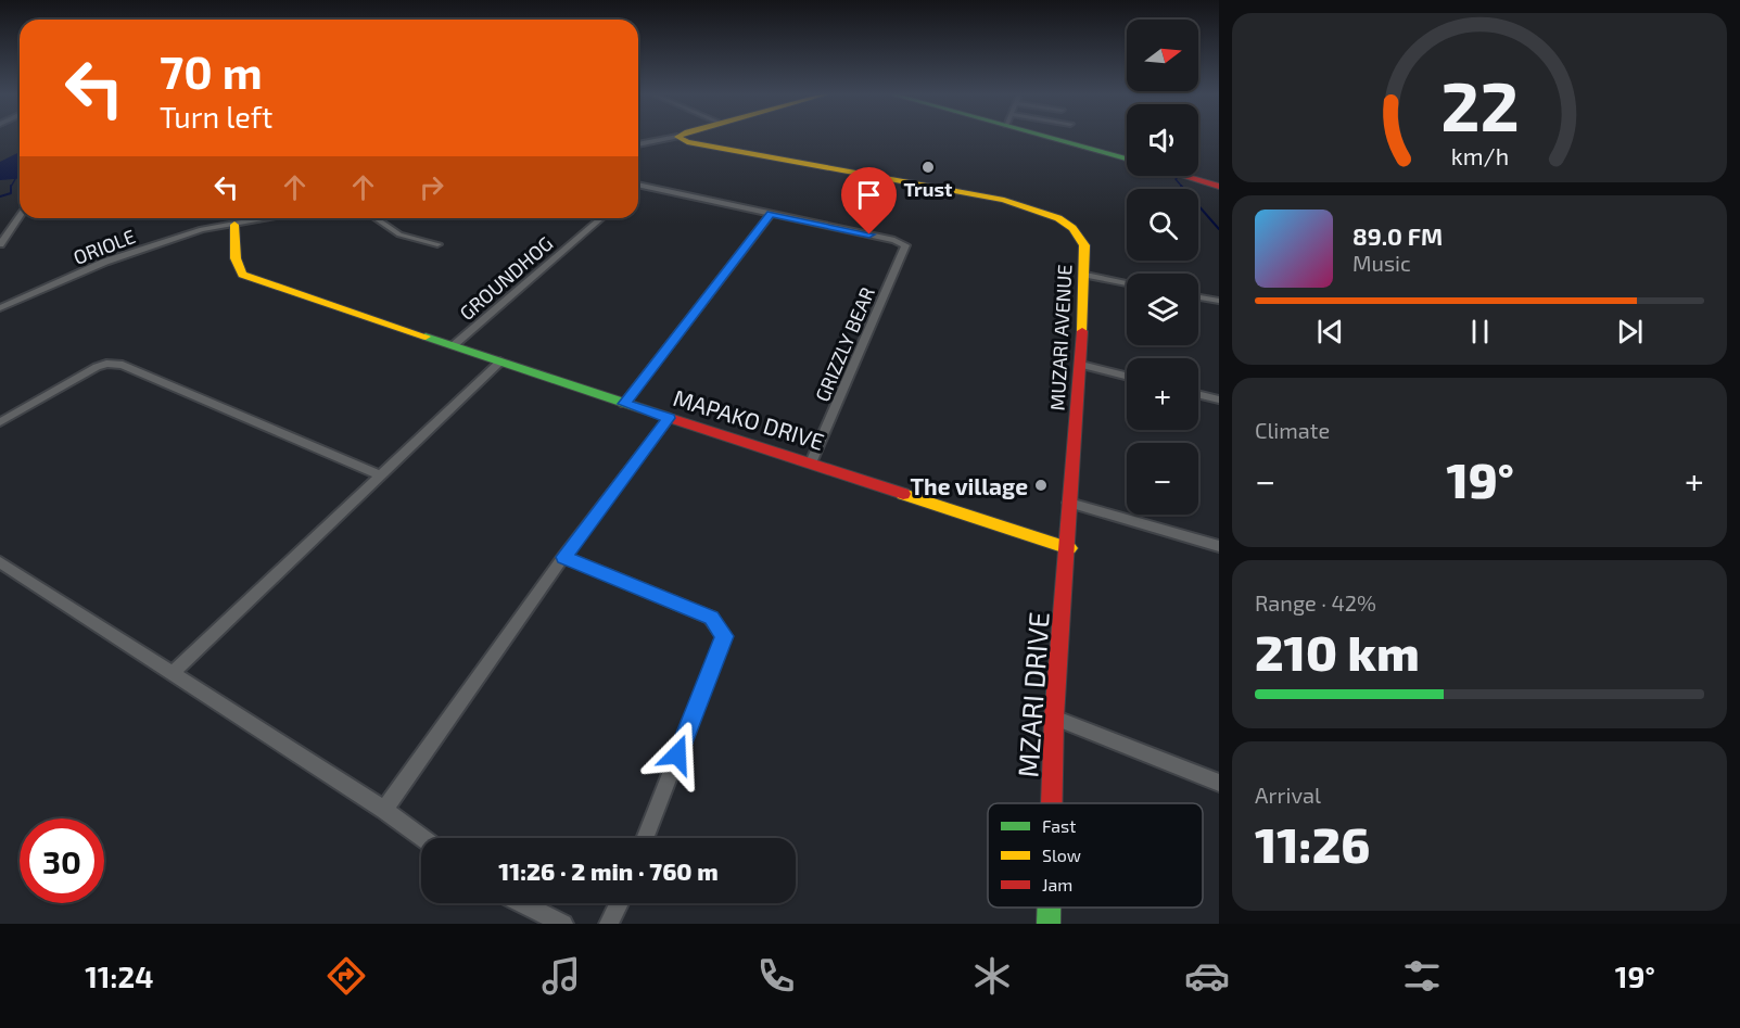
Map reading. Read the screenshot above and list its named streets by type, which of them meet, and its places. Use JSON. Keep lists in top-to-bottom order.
{
  "streets": {
    "main road": ["MUZARI AVENUE", "MAPAKO DRIVE", "MZARI DRIVE"],
    "street": ["ORIOLE", "GROUNDHOG", "GRIZZLY BEAR"]
  },
  "crossings": [
    ["ORIOLE", "MAPAKO DRIVE"],
    ["GROUNDHOG", "MAPAKO DRIVE"],
    ["MUZARI AVENUE", "MAPAKO DRIVE"],
    ["MUZARI AVENUE", "MZARI DRIVE"],
    ["GRIZZLY BEAR", "MAPAKO DRIVE"],
    ["MAPAKO DRIVE", "MZARI DRIVE"]
  ],
  "places": ["Trust", "The village"],
  "legend": ["Fast", "Slow", "Jam"],
  "north": "right",
  "page": {
    "map_buttons": ["+", "−"],
    "turn": ["70 m", "Turn left"],
    "song": ["89.0 FM", "Music"],
    "tile": [
      "Climate",
      ["Range · 42%", "210 km"],
      ["Arrival", "11:26"]
    ],
    "heat": ["−", "19°", "+"],
    "limit": "30",
    "trip": "11:26 · 2 min · 760 m",
    "tabs": ["11:24", "19°"],
    "gauge": ["22", "km/h"]
  }
}
